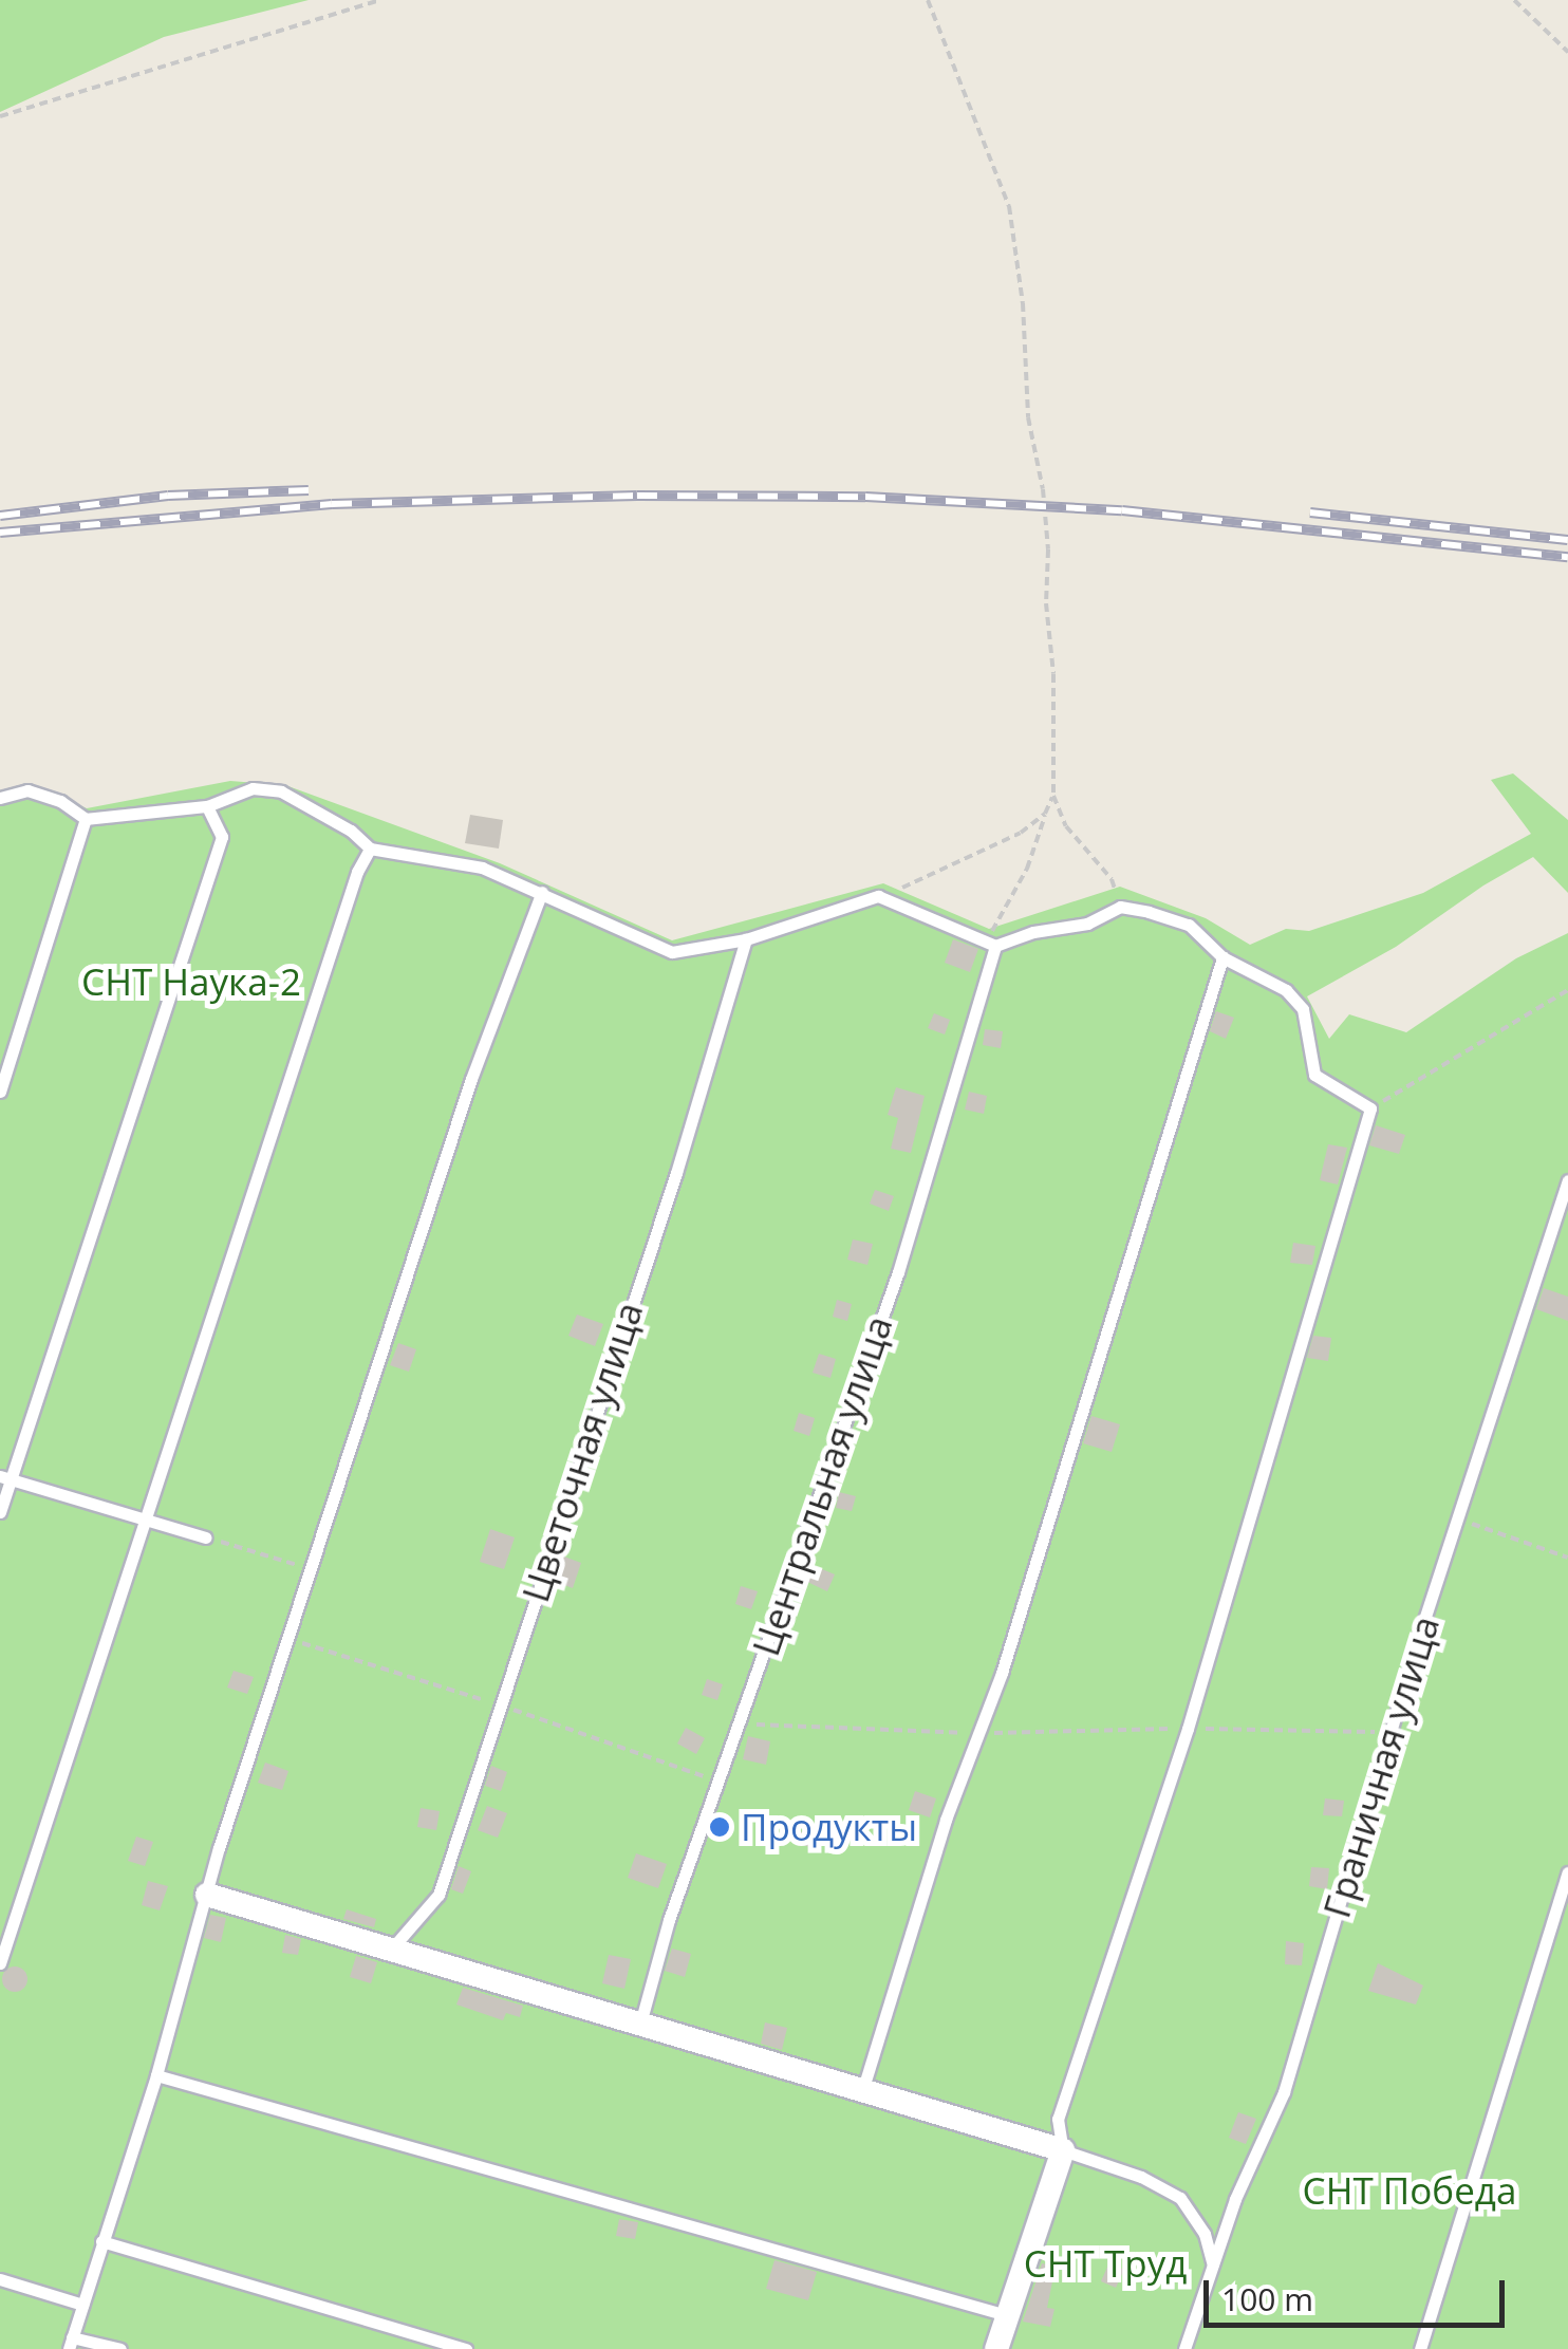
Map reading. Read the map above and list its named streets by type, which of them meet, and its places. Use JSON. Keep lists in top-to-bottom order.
{
  "streets": {
    "lane": ["Цветочная улица", "Центральная улица", "Граничная улица"]
  },
  "parks": ["СНТ Наука-2", "СНТ Победа", "СНТ Труд"],
  "places": ["Продукты"],
  "scale_bar": "100 m"
}
